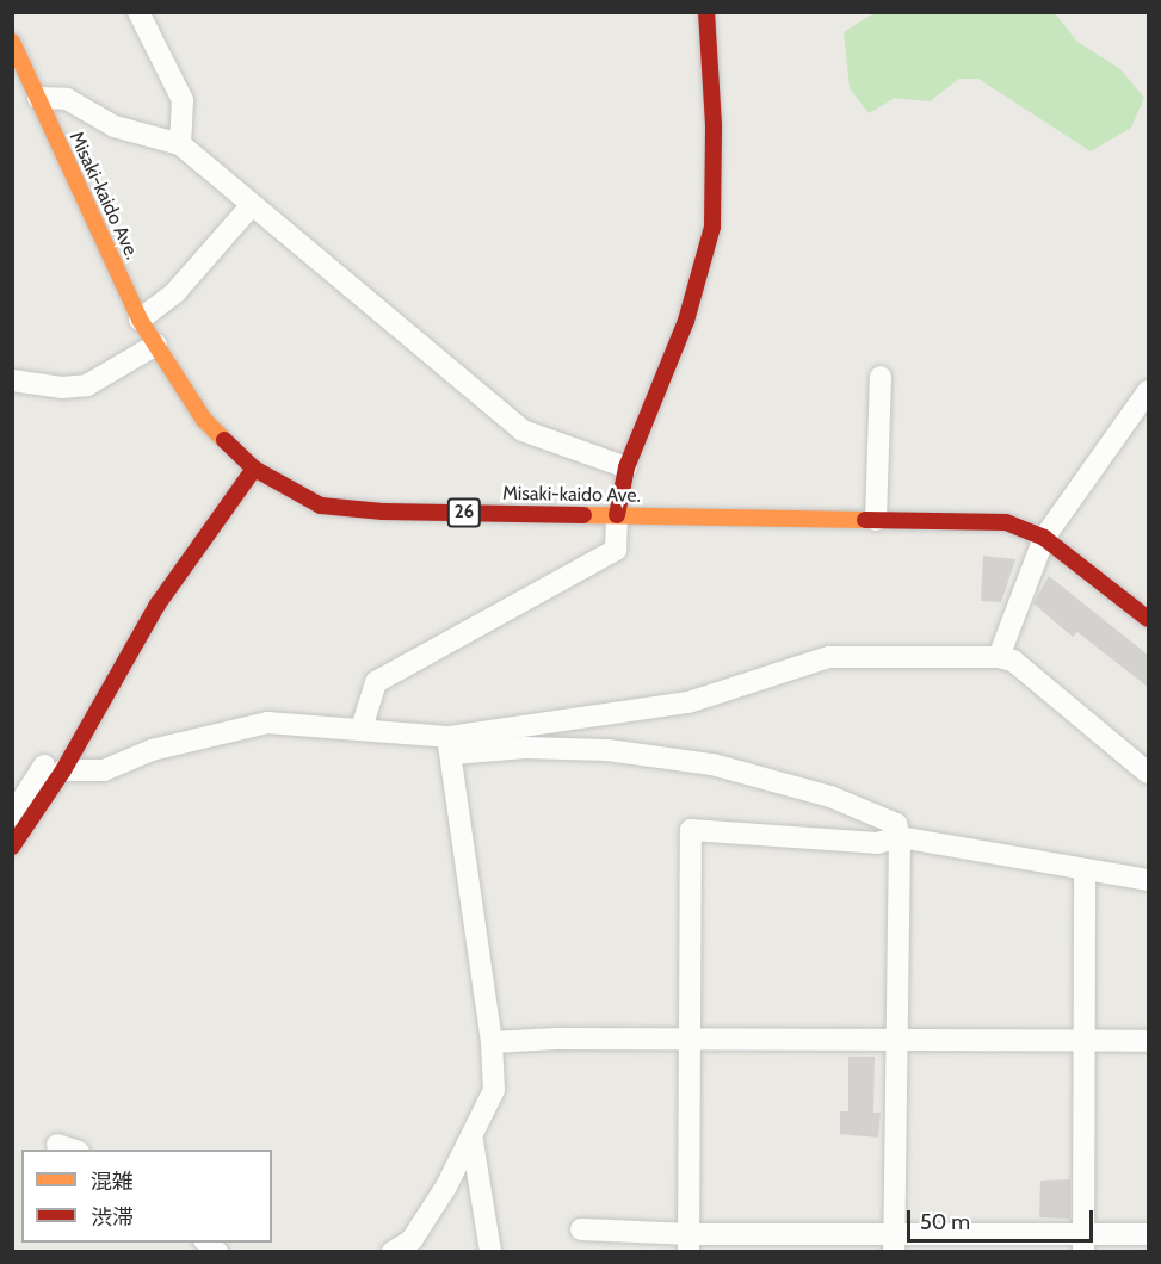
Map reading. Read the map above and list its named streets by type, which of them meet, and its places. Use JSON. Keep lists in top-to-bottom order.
{
  "streets": {
    "main road": ["Misaki-kaido Ave.", "26"]
  },
  "legend": ["混雑", "渋滞"],
  "scale_bar": "50 m"
}
